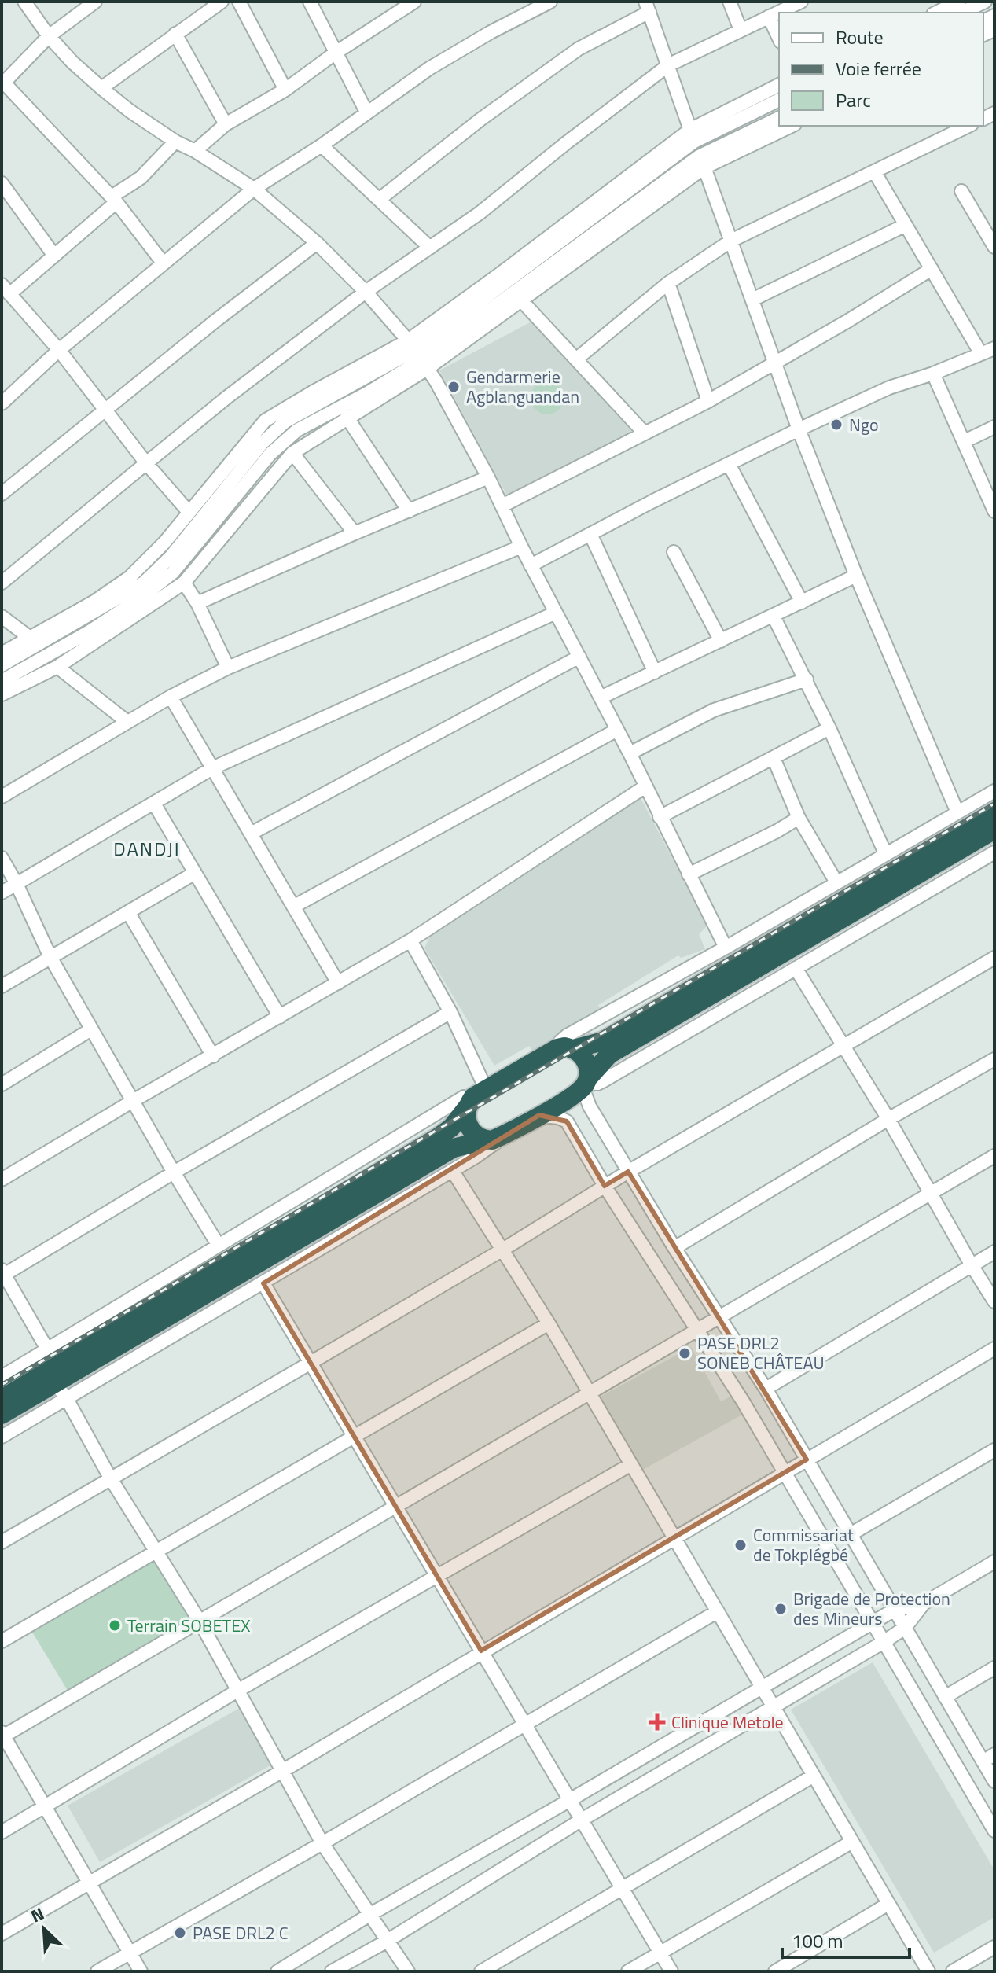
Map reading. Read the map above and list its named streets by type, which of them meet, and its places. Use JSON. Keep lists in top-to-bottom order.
{
  "districts": ["DANDJI"],
  "places": {
    "other": [
      "Gendarmerie Agblanguandan",
      "Ngo",
      "PASE DRL2 SONEB CHÂTEAU",
      "Commissariat de Tokplégbé",
      "Brigade de Protection des Mineurs",
      "Terrain SOBETEX",
      "PASE DRL2 C"
    ],
    "health": ["Clinique Metole"]
  },
  "legend": ["Route", "Voie ferrée", "Parc"],
  "scale_bar": "100 m",
  "north": "top left"
}
